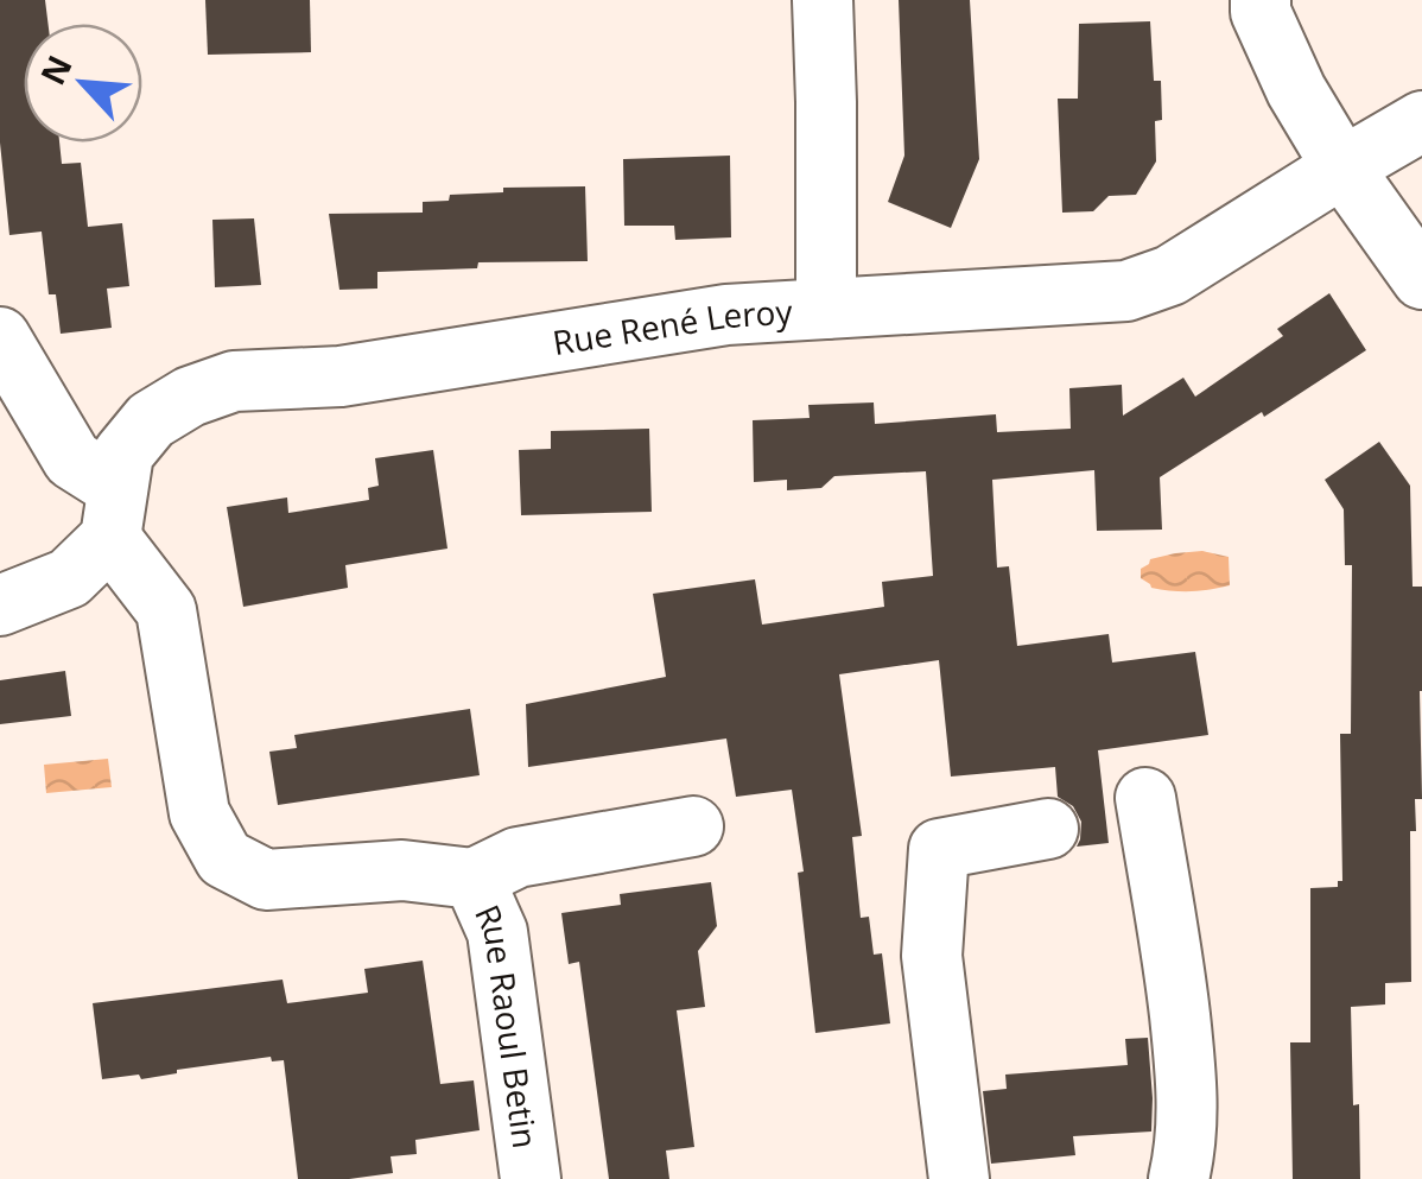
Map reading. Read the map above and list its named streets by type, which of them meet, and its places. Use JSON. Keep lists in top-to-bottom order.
{
  "streets": {
    "street": ["Rue René Leroy", "Rue Raoul Betin"]
  },
  "crossings": [
    ["Rue René Leroy", "Rue Raoul Betin"]
  ],
  "north": "top left"
}
